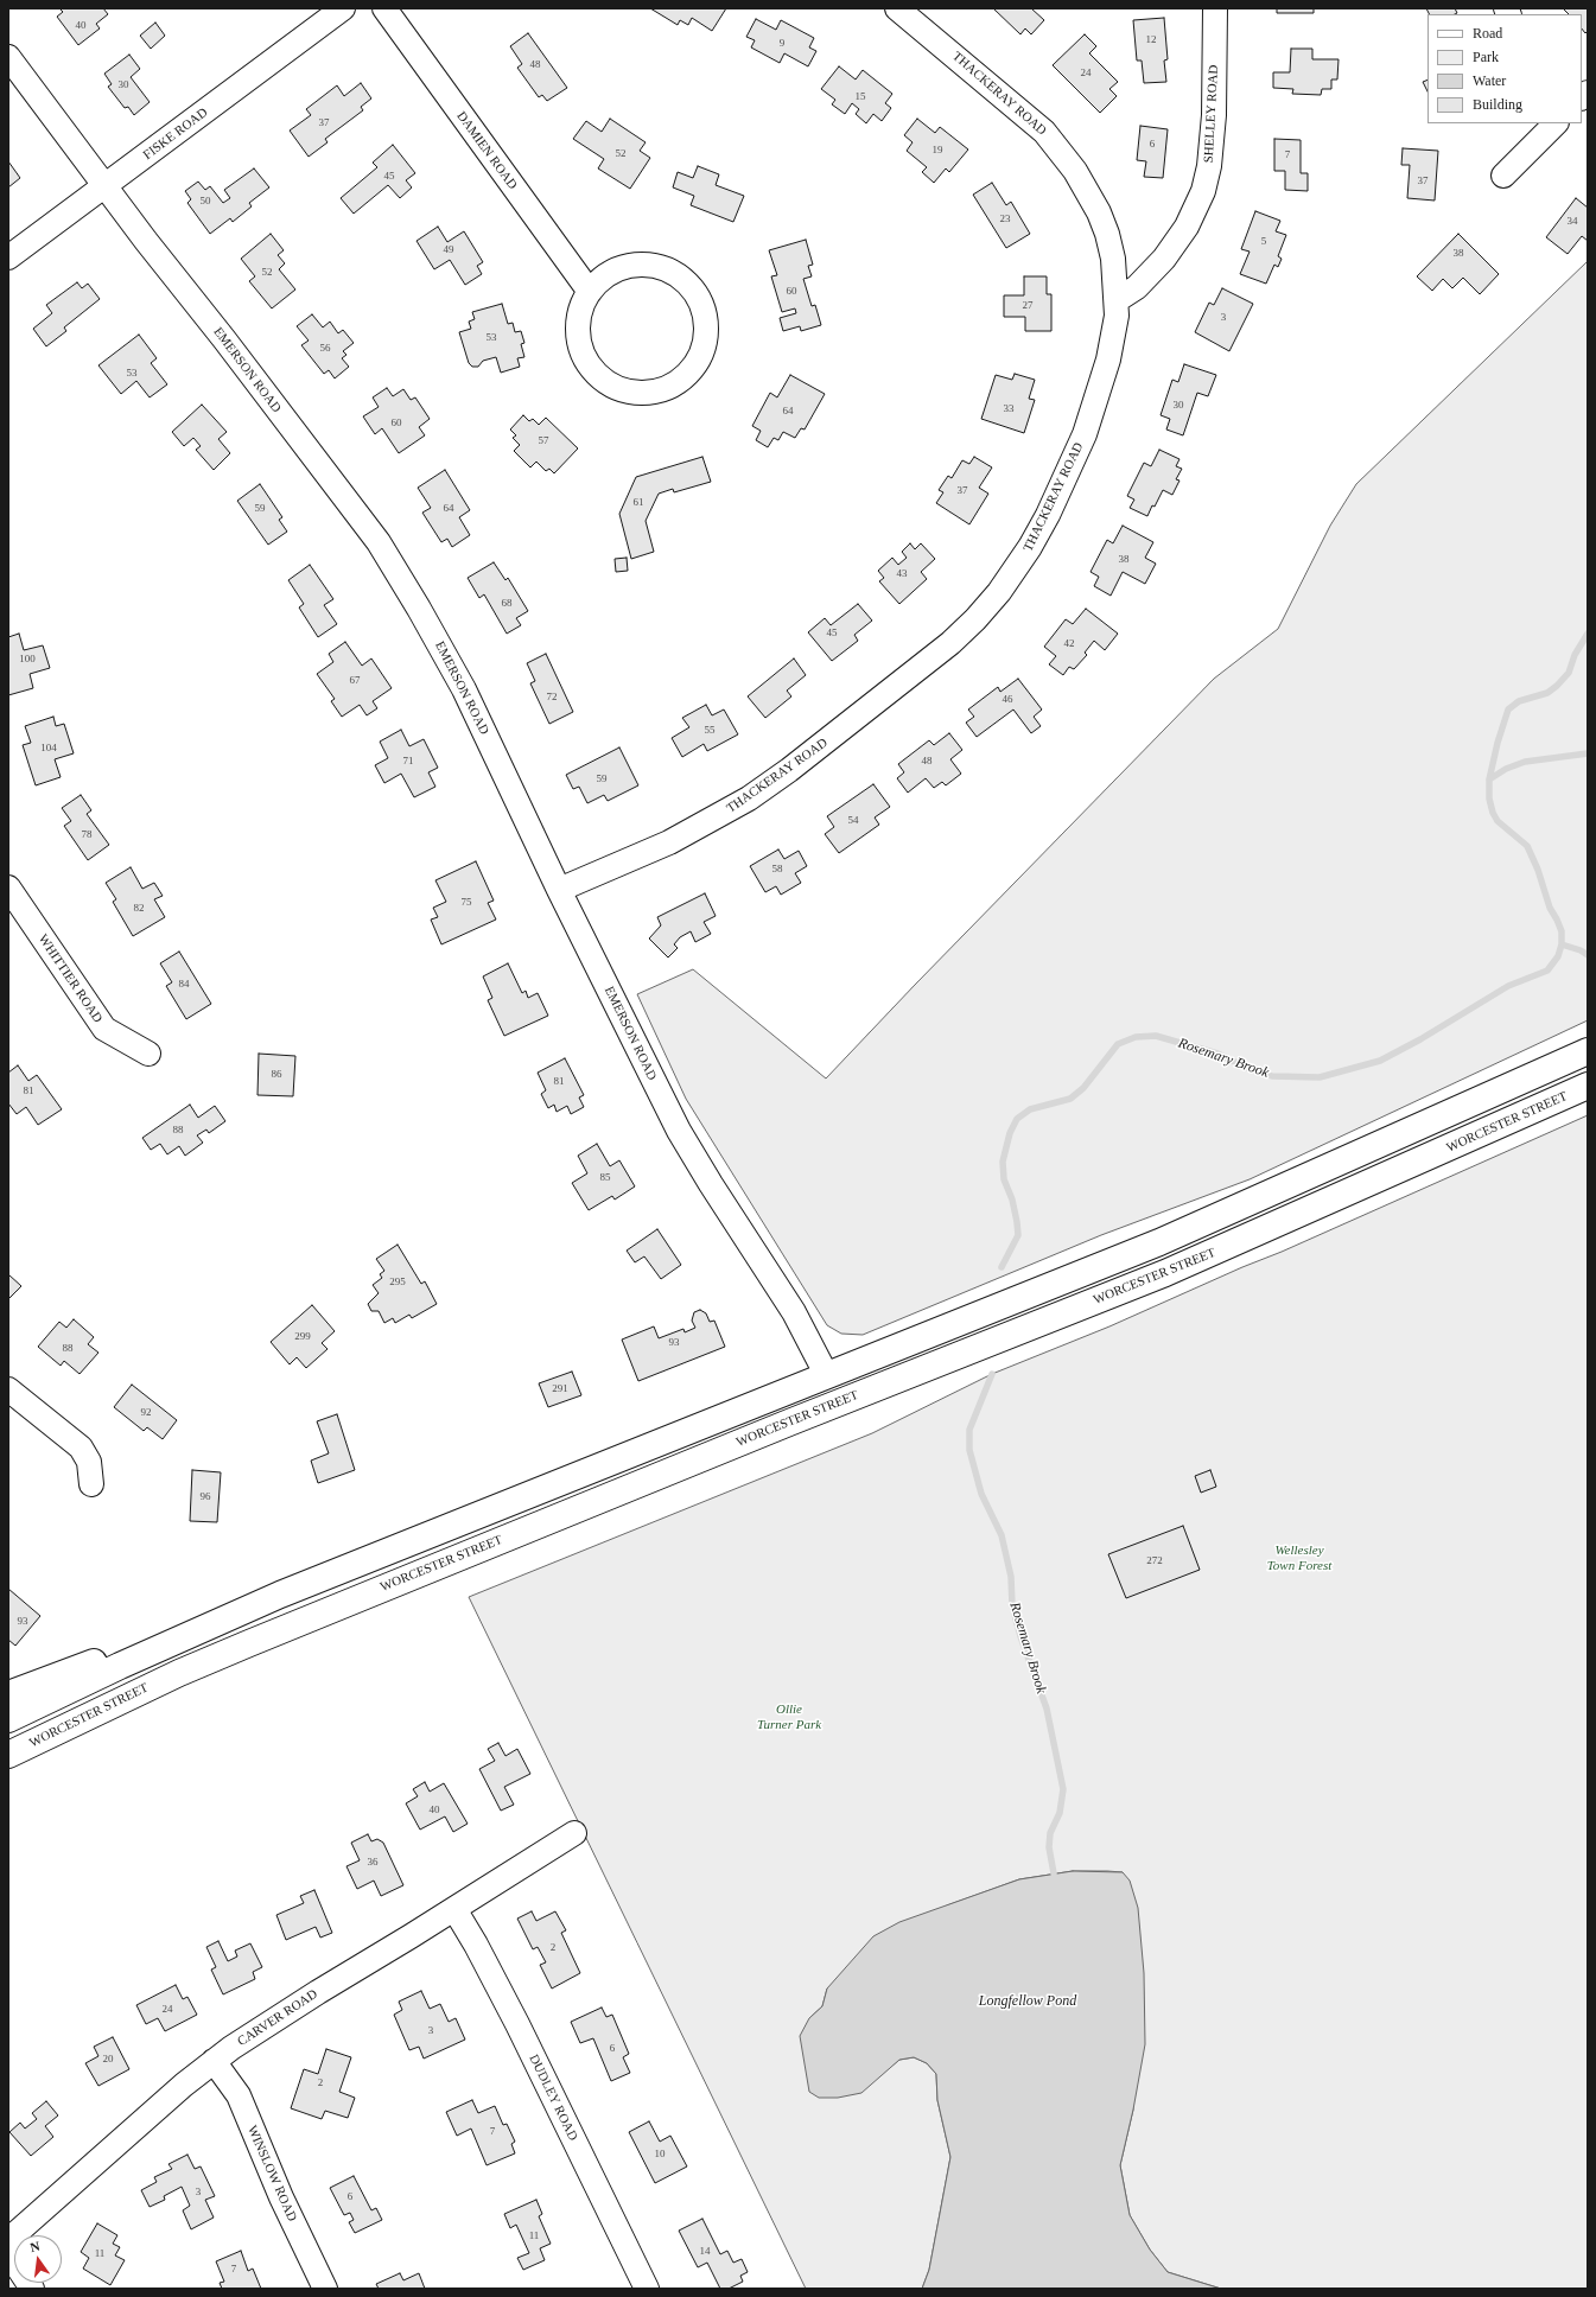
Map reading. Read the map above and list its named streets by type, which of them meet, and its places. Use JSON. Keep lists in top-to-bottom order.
{
  "streets": {
    "highway": ["WORCESTER STREET"],
    "street": [
      "THACKERAY ROAD",
      "SHELLEY ROAD",
      "FISKE ROAD",
      "DAMIEN ROAD",
      "EMERSON ROAD",
      "WHITTIER ROAD",
      "CARVER ROAD",
      "DUDLEY ROAD",
      "WINSLOW ROAD"
    ]
  },
  "crossings": [
    ["THACKERAY ROAD", "SHELLEY ROAD"],
    ["THACKERAY ROAD", "EMERSON ROAD"],
    ["FISKE ROAD", "EMERSON ROAD"],
    ["CARVER ROAD", "DUDLEY ROAD"],
    ["CARVER ROAD", "WINSLOW ROAD"]
  ],
  "water": ["Rosemary Brook", "Longfellow Pond"],
  "parks": ["Wellesley Town Forest", "Ollie Turner Park"],
  "house_numbers": [
    "40",
    "12",
    "9",
    "48",
    "24",
    "30",
    "15",
    "37",
    "6",
    "19",
    "52",
    "7",
    "45",
    "37",
    "50",
    "23",
    "34",
    "5",
    "49",
    "38",
    "52",
    "60",
    "27",
    "3",
    "53",
    "56",
    "53",
    "30",
    "33",
    "64",
    "60",
    "57",
    "37",
    "61",
    "59",
    "64",
    "38",
    "43",
    "68",
    "45",
    "42",
    "100",
    "67",
    "72",
    "46",
    "55",
    "104",
    "71",
    "48",
    "59",
    "54",
    "78",
    "58",
    "75",
    "82",
    "84",
    "86",
    "81",
    "81",
    "88",
    "85",
    "295",
    "299",
    "93",
    "88",
    "291",
    "92",
    "96",
    "272",
    "93",
    "40",
    "36",
    "2",
    "24",
    "3",
    "6",
    "20",
    "2",
    "7",
    "10",
    "3",
    "6",
    "11",
    "14",
    "11",
    "7"
  ],
  "legend": [
    "Road",
    "Park",
    "Water",
    "Building"
  ],
  "north": "top"
}
